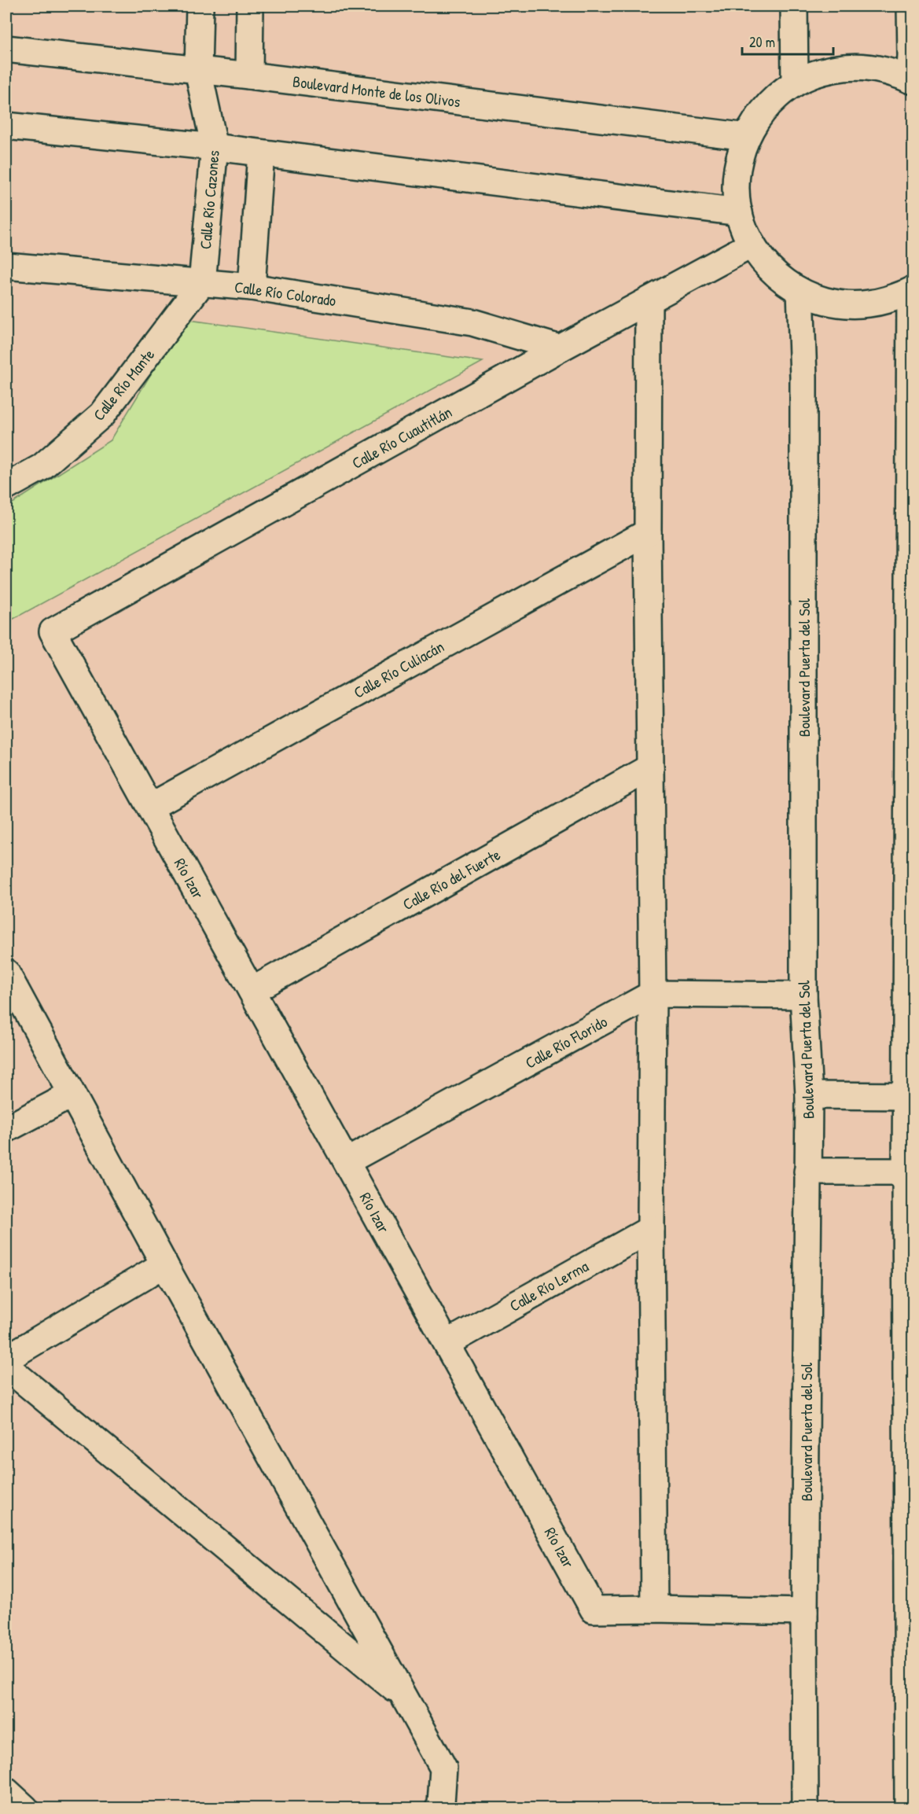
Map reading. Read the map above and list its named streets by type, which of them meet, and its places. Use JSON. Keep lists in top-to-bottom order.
{
  "streets": {
    "street": [
      "Boulevard Monte de los Olivos",
      "Calle Río Cazones",
      "Calle Río Colorado",
      "Calle Río Mante",
      "Calle Río Cuautitlán",
      "Boulevard Puerta del Sol",
      "Calle Río Culiacán",
      "Río Izar",
      "Calle Río del Fuerte",
      "Calle Río Florido",
      "Calle Río Lerma"
    ]
  },
  "crossings": [
    ["Boulevard Monte de los Olivos", "Calle Río Cazones"],
    ["Calle Río Cazones", "Calle Río Colorado"],
    ["Calle Río Cazones", "Calle Río Mante"],
    ["Calle Río Colorado", "Calle Río Mante"],
    ["Calle Río Colorado", "Calle Río Cuautitlán"],
    ["Calle Río Cuautitlán", "Río Izar"],
    ["Boulevard Puerta del Sol", "Río Izar"],
    ["Boulevard Puerta del Sol", "Calle Río Florido"],
    ["Calle Río Culiacán", "Río Izar"],
    ["Río Izar", "Calle Río del Fuerte"],
    ["Río Izar", "Calle Río Florido"],
    ["Río Izar", "Calle Río Lerma"]
  ],
  "scale_bar": "20 m"
}
